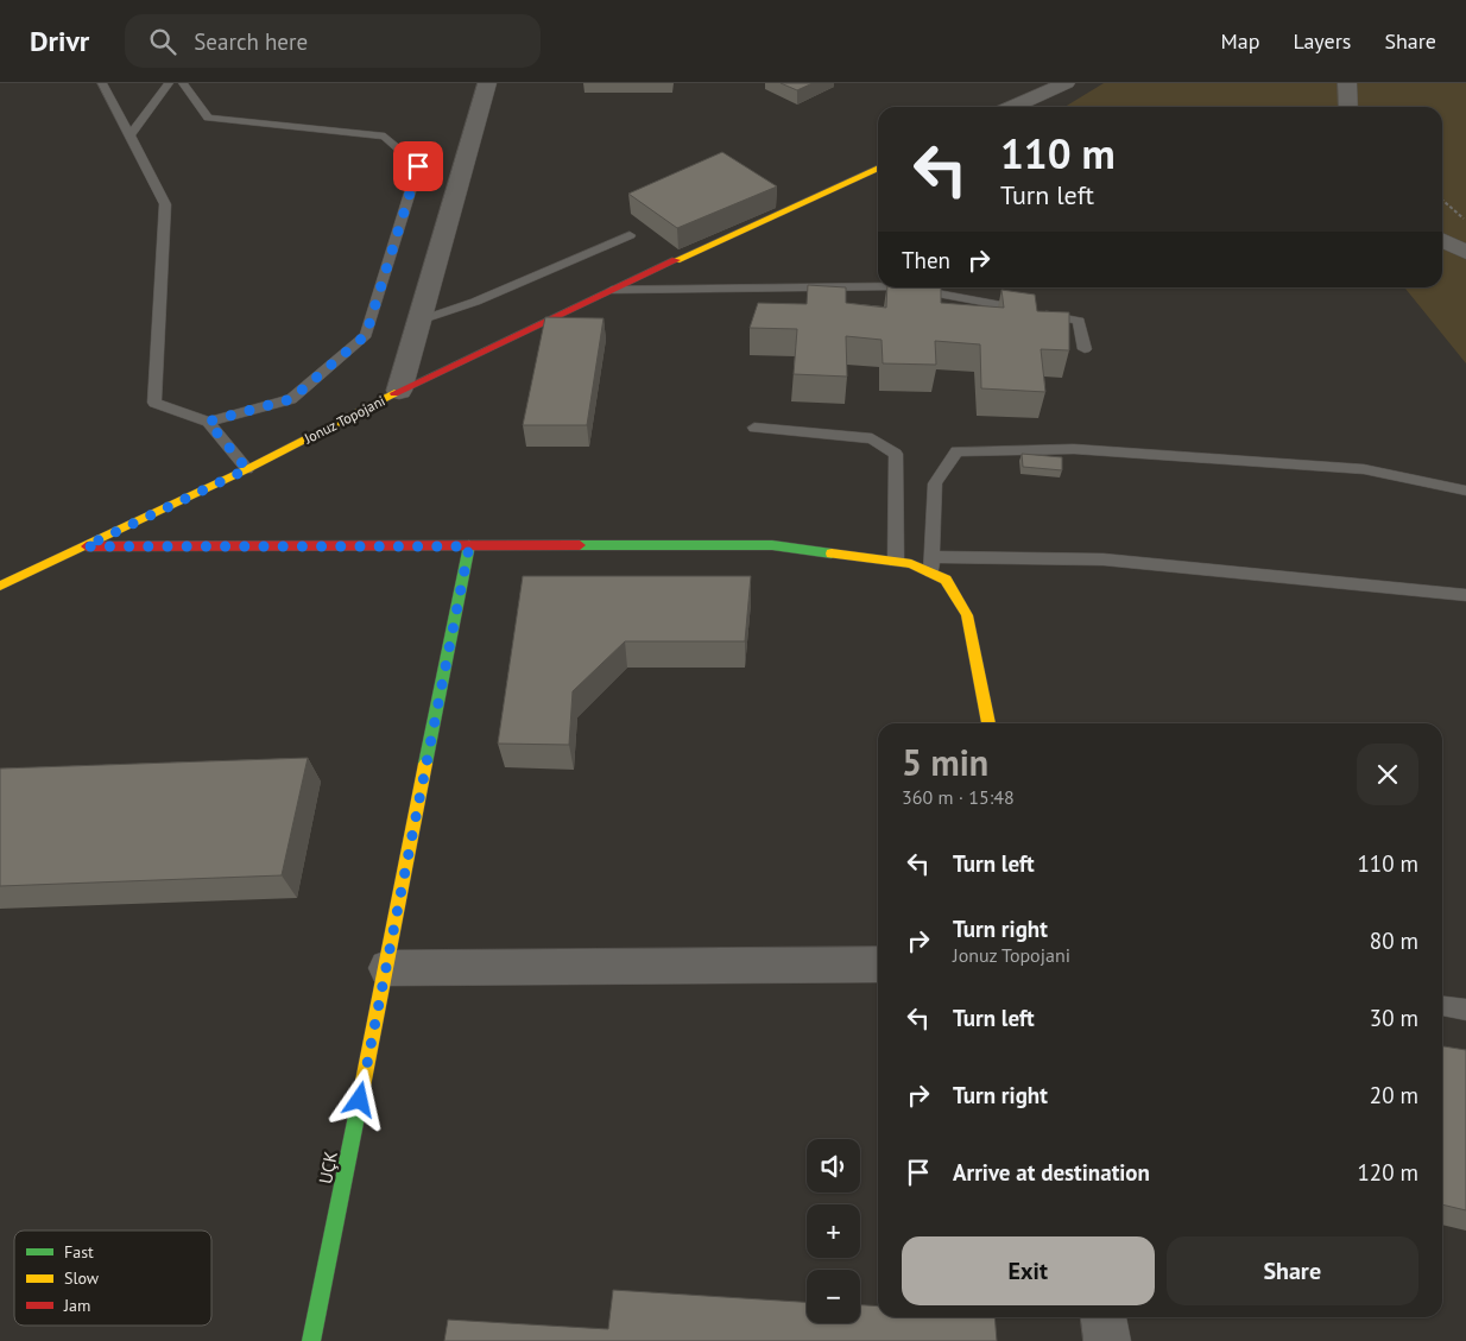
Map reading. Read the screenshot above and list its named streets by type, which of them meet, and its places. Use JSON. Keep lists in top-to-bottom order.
{
  "streets": {
    "street": ["Jonuz Topojani", "UÇK"]
  },
  "legend": ["Fast", "Slow", "Jam"],
  "page": {
    "header": "Drivr",
    "search": "Search here",
    "nav": ["Map", "Layers", "Share"],
    "turn": ["110 m", "Turn left"],
    "then": "Then",
    "heading": ["5 min", "360 m · 15:48"],
    "list": [
      {
        "name": "Turn left",
        "value": "110 m"
      },
      {
        "name": "Turn right",
        "note": "Jonuz Topojani",
        "value": "80 m"
      },
      {
        "name": "Turn left",
        "value": "30 m"
      },
      {
        "name": "Turn right",
        "value": "20 m"
      },
      {
        "name": "Arrive at destination",
        "value": "120 m"
      }
    ],
    "map_buttons": ["+", "−"],
    "buttons": ["Exit", "Share"]
  }
}
